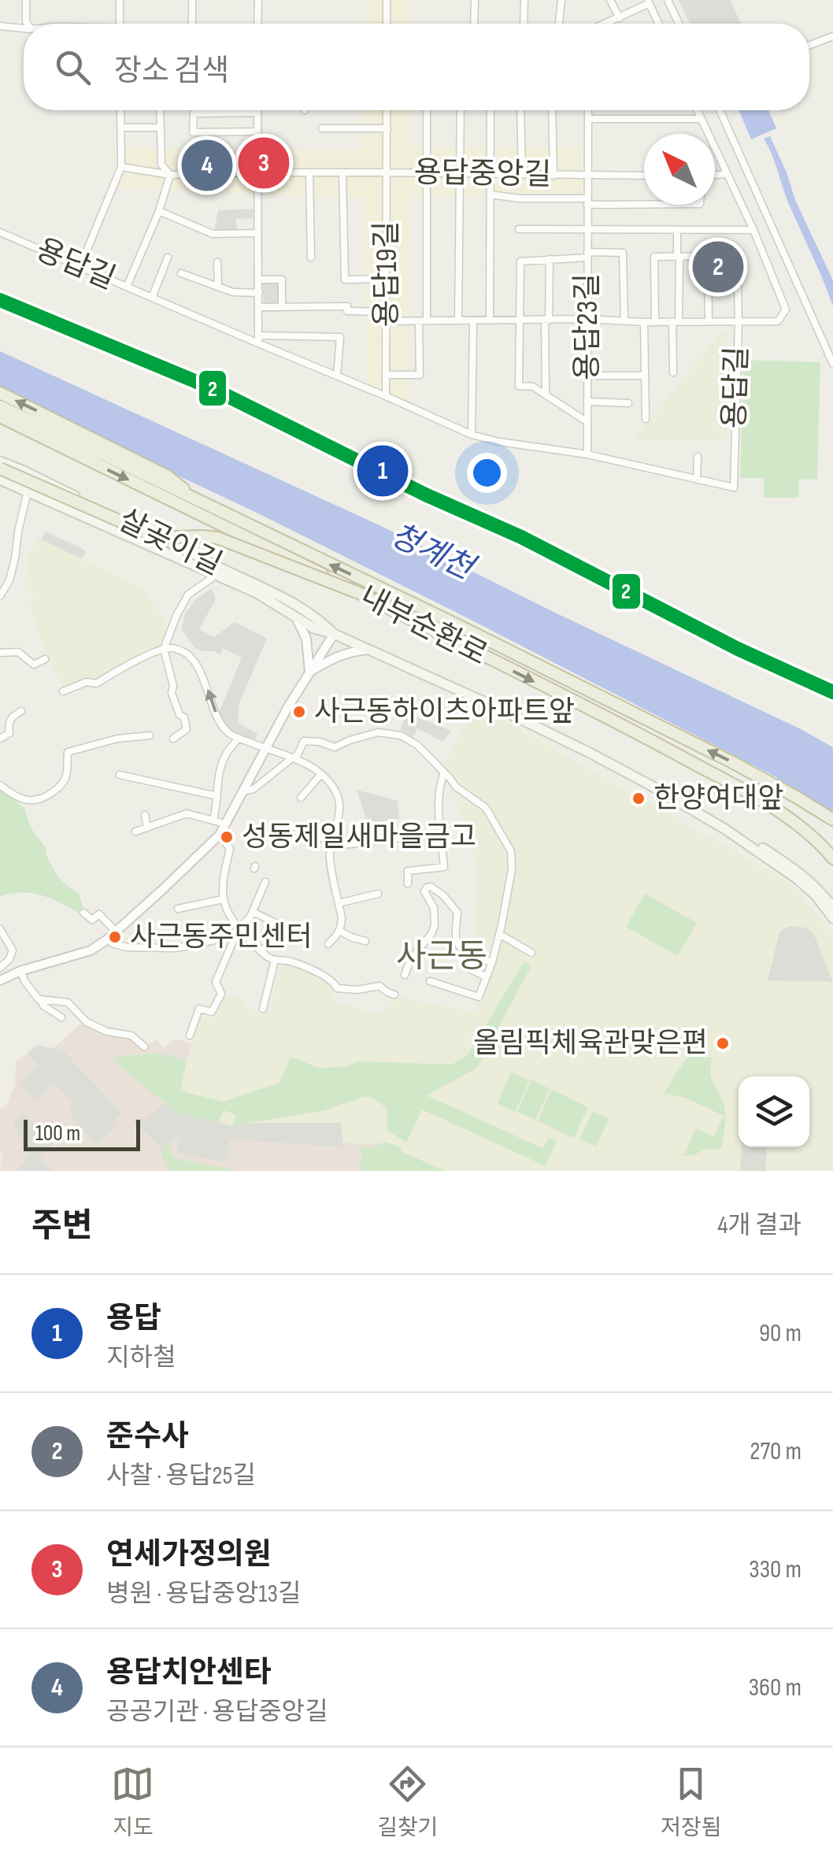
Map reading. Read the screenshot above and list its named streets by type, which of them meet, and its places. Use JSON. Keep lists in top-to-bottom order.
{
  "streets": {
    "highway": ["내부순환로"],
    "main road": ["살곶이길"],
    "street": [
      "용답중앙길",
      "용답길",
      "용답19길",
      "용답23길"
    ]
  },
  "crossings": [
    ["용답중앙길", "용답19길"],
    ["용답중앙길", "용답23길"],
    ["용답길", "용답19길"],
    ["용답길", "용답23길"]
  ],
  "districts": ["사근동"],
  "water": ["청계천"],
  "places": [
    "사근동하이츠아파트앞",
    "한양여대앞",
    "성동제일새마을금고",
    "사근동주민센터",
    "올림픽체육관맞은편"
  ],
  "lines": ["transit line 2"],
  "scale_bar": "100 m",
  "north": "top left",
  "page": {
    "search": "장소 검색",
    "pins": [
      "3",
      "4",
      "2",
      "1"
    ],
    "scale": "100 m",
    "heading": ["주변", "4개 결과"],
    "list": [
      {
        "mark": "1",
        "name": "용답",
        "note": "지하철",
        "value": "90 m"
      },
      {
        "mark": "2",
        "name": "준수사",
        "note": "사찰 · 용답25길",
        "value": "270 m"
      },
      {
        "mark": "3",
        "name": "연세가정의원",
        "note": "병원 · 용답중앙13길",
        "value": "330 m"
      },
      {
        "mark": "4",
        "name": "용답치안센타",
        "note": "공공기관 · 용답중앙길",
        "value": "360 m"
      }
    ],
    "nav": ["지도", "길찾기", "저장됨"]
  }
}
